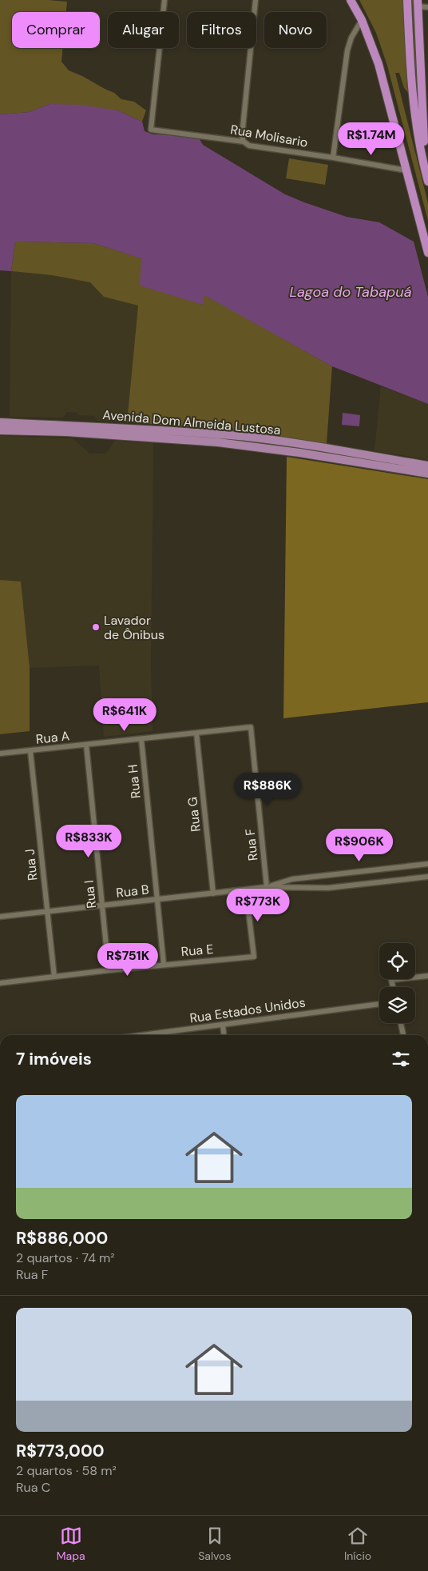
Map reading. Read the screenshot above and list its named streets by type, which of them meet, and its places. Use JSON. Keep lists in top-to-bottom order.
{
  "streets": {
    "main road": ["Avenida Dom Almeida Lustosa"],
    "street": [
      "Rua Molisario",
      "Rua A",
      "Rua H",
      "Rua G",
      "Rua F",
      "Rua J",
      "Rua B",
      "Rua I",
      "Rua E",
      "Rua Estados Unidos"
    ]
  },
  "crossings": [
    ["Rua A", "Rua H"],
    ["Rua A", "Rua G"],
    ["Rua A", "Rua F"],
    ["Rua A", "Rua J"],
    ["Rua A", "Rua I"],
    ["Rua H", "Rua B"],
    ["Rua H", "Rua E"],
    ["Rua G", "Rua B"],
    ["Rua F", "Rua B"],
    ["Rua J", "Rua B"],
    ["Rua J", "Rua E"],
    ["Rua B", "Rua I"],
    ["Rua B", "Rua E"],
    ["Rua I", "Rua E"]
  ],
  "water": ["Lagoa do Tabapuá"],
  "places": ["Lavador de Ônibus"],
  "page": {
    "chip": [
      "Comprar",
      "Alugar",
      "Filtros",
      "Novo"
    ],
    "price": [
      "R$1.74M",
      "R$641K",
      "R$886K",
      "R$833K",
      "R$906K",
      "R$773K",
      "R$751K"
    ],
    "heading": "7 imóveis",
    "list": [
      {
        "name": "R$886,000",
        "note": "2 quartos · 74 m² · Rua F"
      },
      {
        "name": "R$773,000",
        "note": "2 quartos · 58 m² · Rua C"
      }
    ],
    "tabs": ["Mapa", "Salvos", "Início"]
  }
}
